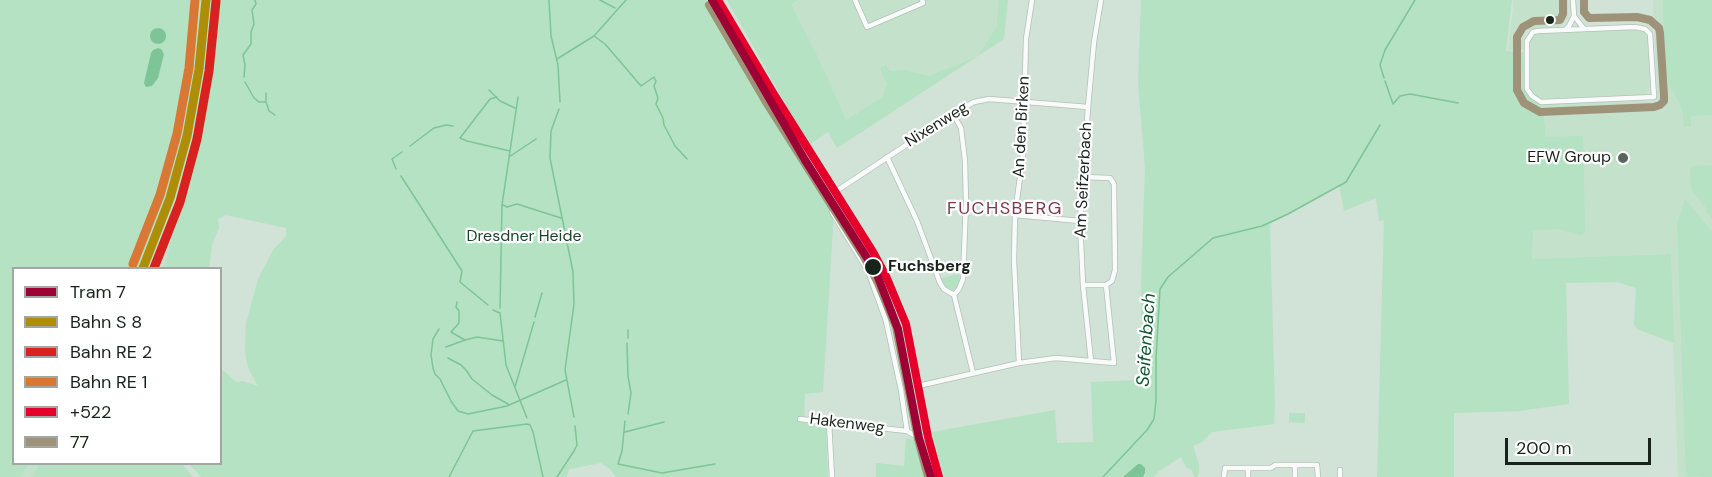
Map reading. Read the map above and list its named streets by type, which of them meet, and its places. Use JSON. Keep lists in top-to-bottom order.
{
  "streets": {
    "street": [
      "Nixenweg",
      "An den Birken",
      "Am Seifzerbach",
      "Hakenweg"
    ]
  },
  "crossings": [
    ["Nixenweg", "An den Birken"],
    ["Nixenweg", "Am Seifzerbach"]
  ],
  "districts": ["FUCHSBERG"],
  "water": ["Seifenbach"],
  "parks": ["Dresdner Heide"],
  "places": ["EFW Group", "Fuchsberg"],
  "lines": ["tram line 7", "transit line +522", "transit line 77"],
  "legend": [
    "Tram 7",
    "Bahn S 8",
    "Bahn RE 2",
    "Bahn RE 1",
    "+522",
    "77"
  ],
  "scale_bar": "200 m"
}
